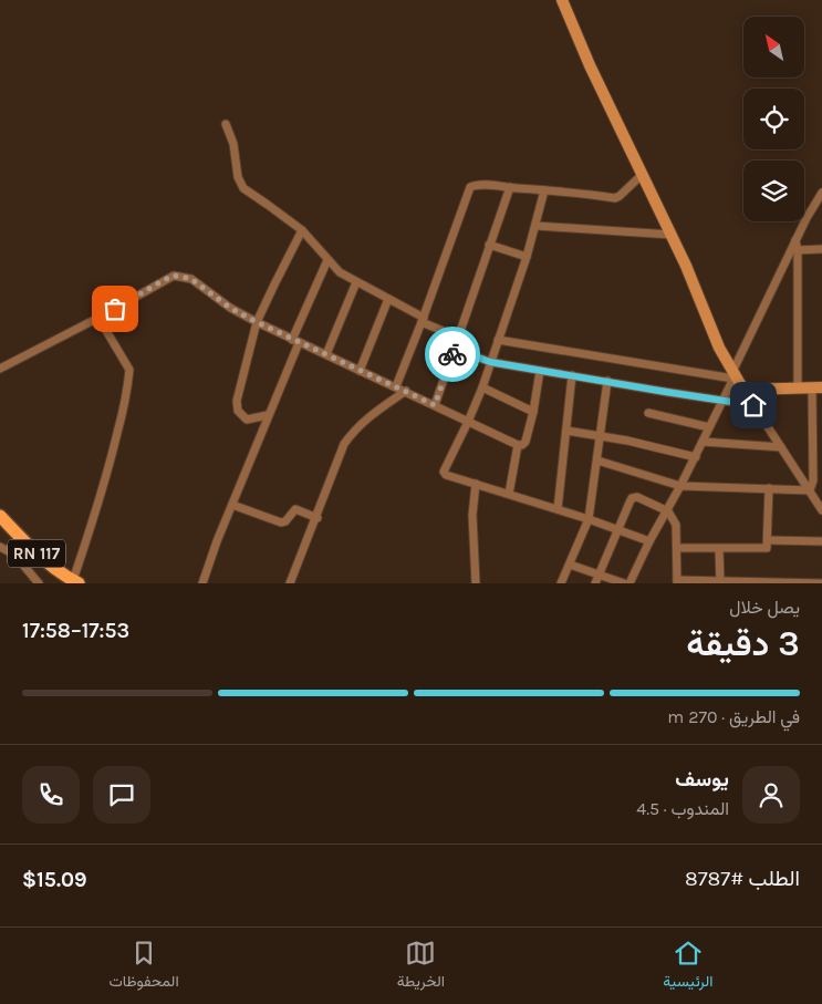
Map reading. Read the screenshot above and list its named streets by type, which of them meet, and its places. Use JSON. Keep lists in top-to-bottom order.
{
  "streets": {
    "main road": ["RN 117"]
  },
  "north": "top left",
  "page": {
    "heading": ["3 دقيقة", "يصل خلال", "17:53–17:58"],
    "panel": [
      "يوسف",
      "المندوب · 4.5",
      "الطلب #8787",
      "$15.09"
    ],
    "bar": "في الطريق · 270 m",
    "tabs": ["الرئيسية", "الخريطة", "المحفوظات"]
  }
}
